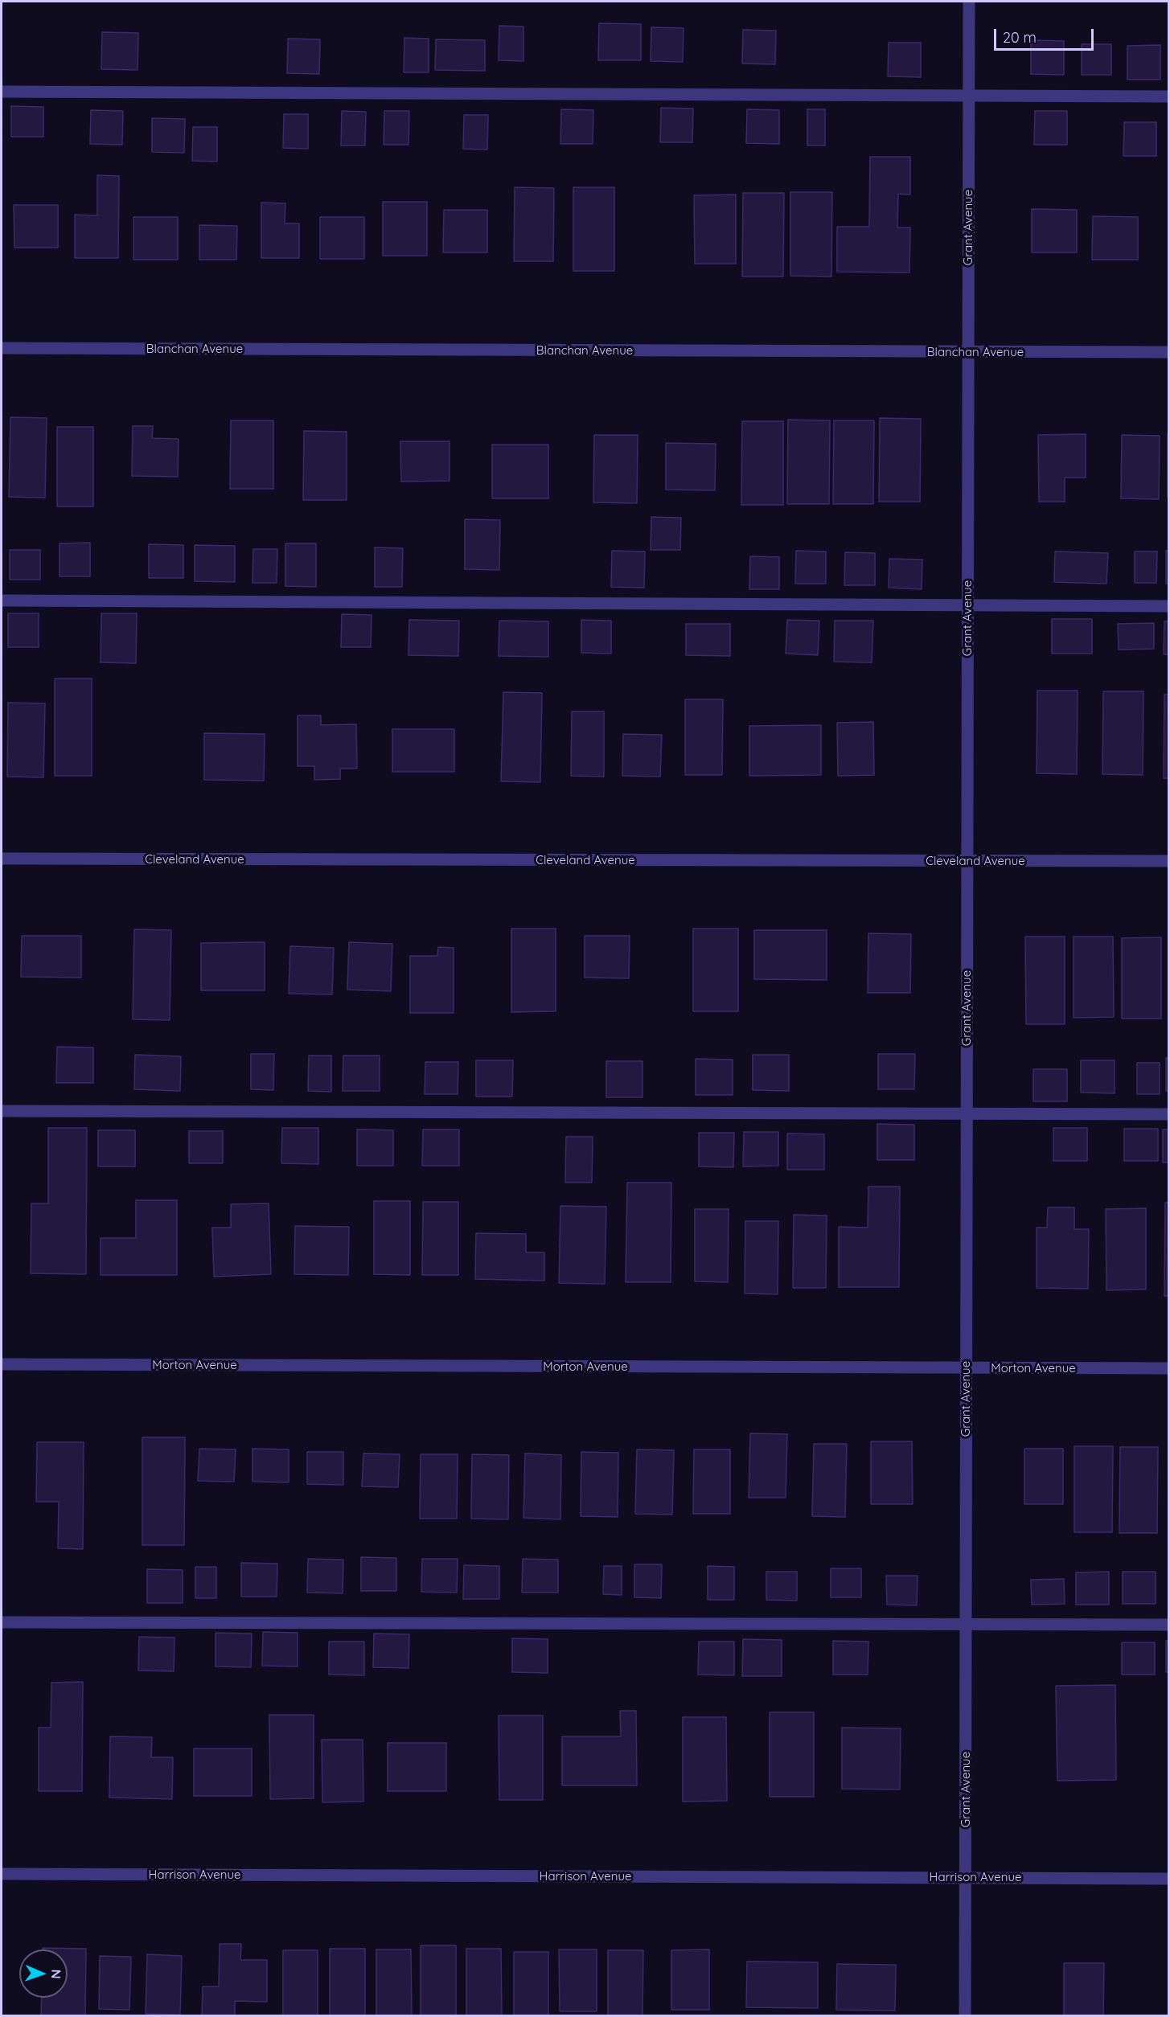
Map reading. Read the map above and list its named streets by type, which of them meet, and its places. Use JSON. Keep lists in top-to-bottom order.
{
  "streets": {
    "street": [
      "Grant Avenue",
      "Blanchan Avenue",
      "Cleveland Avenue",
      "Morton Avenue",
      "Harrison Avenue"
    ]
  },
  "crossings": [
    ["Grant Avenue", "Blanchan Avenue"],
    ["Grant Avenue", "Cleveland Avenue"],
    ["Grant Avenue", "Morton Avenue"],
    ["Grant Avenue", "Harrison Avenue"]
  ],
  "scale_bar": "20 m",
  "north": "right"
}
